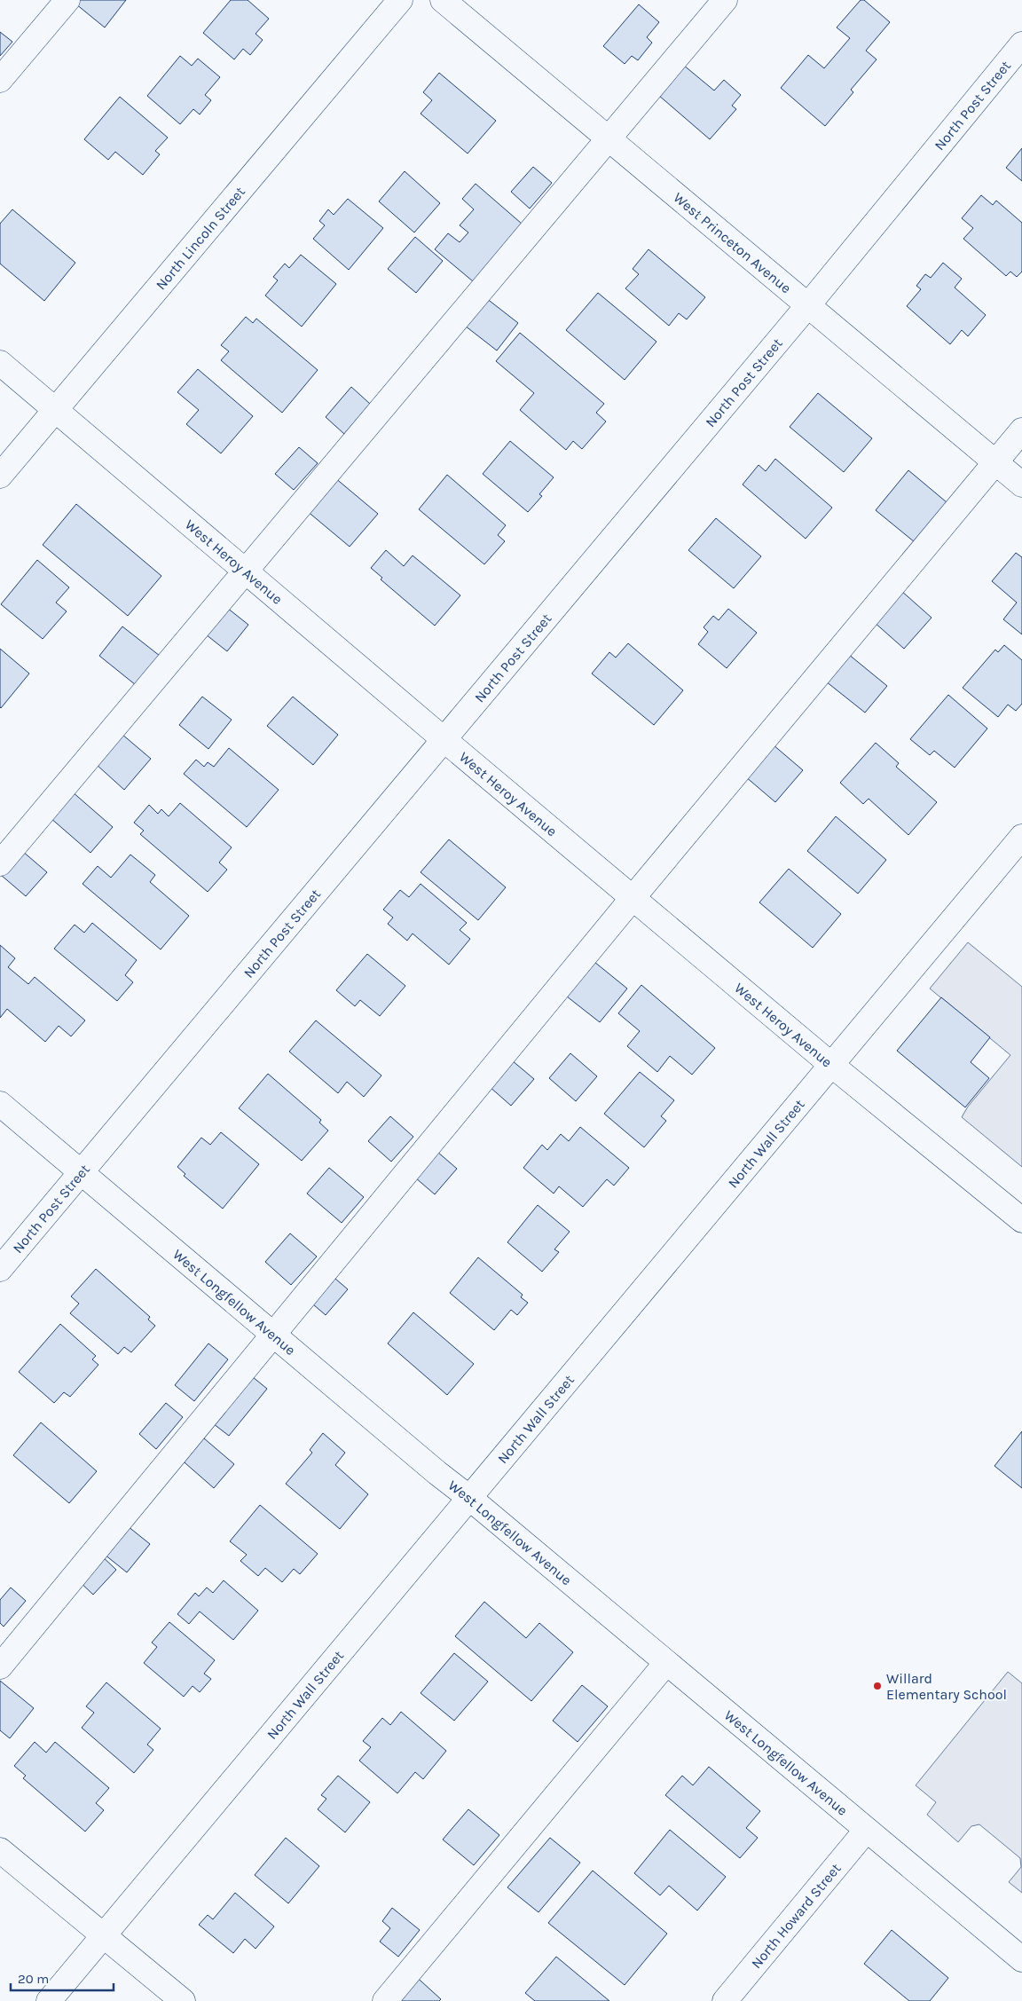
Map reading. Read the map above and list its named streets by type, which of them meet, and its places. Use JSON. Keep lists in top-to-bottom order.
{
  "streets": {
    "street": [
      "North Post Street",
      "North Lincoln Street",
      "West Princeton Avenue",
      "West Heroy Avenue",
      "North Wall Street",
      "West Longfellow Avenue",
      "North Howard Street"
    ]
  },
  "crossings": [
    ["North Post Street", "West Princeton Avenue"],
    ["North Post Street", "West Heroy Avenue"],
    ["North Post Street", "West Longfellow Avenue"],
    ["North Lincoln Street", "West Heroy Avenue"],
    ["West Heroy Avenue", "North Wall Street"],
    ["North Wall Street", "West Longfellow Avenue"],
    ["West Longfellow Avenue", "North Howard Street"]
  ],
  "places": ["Willard Elementary School"],
  "scale_bar": "20 m"
}
